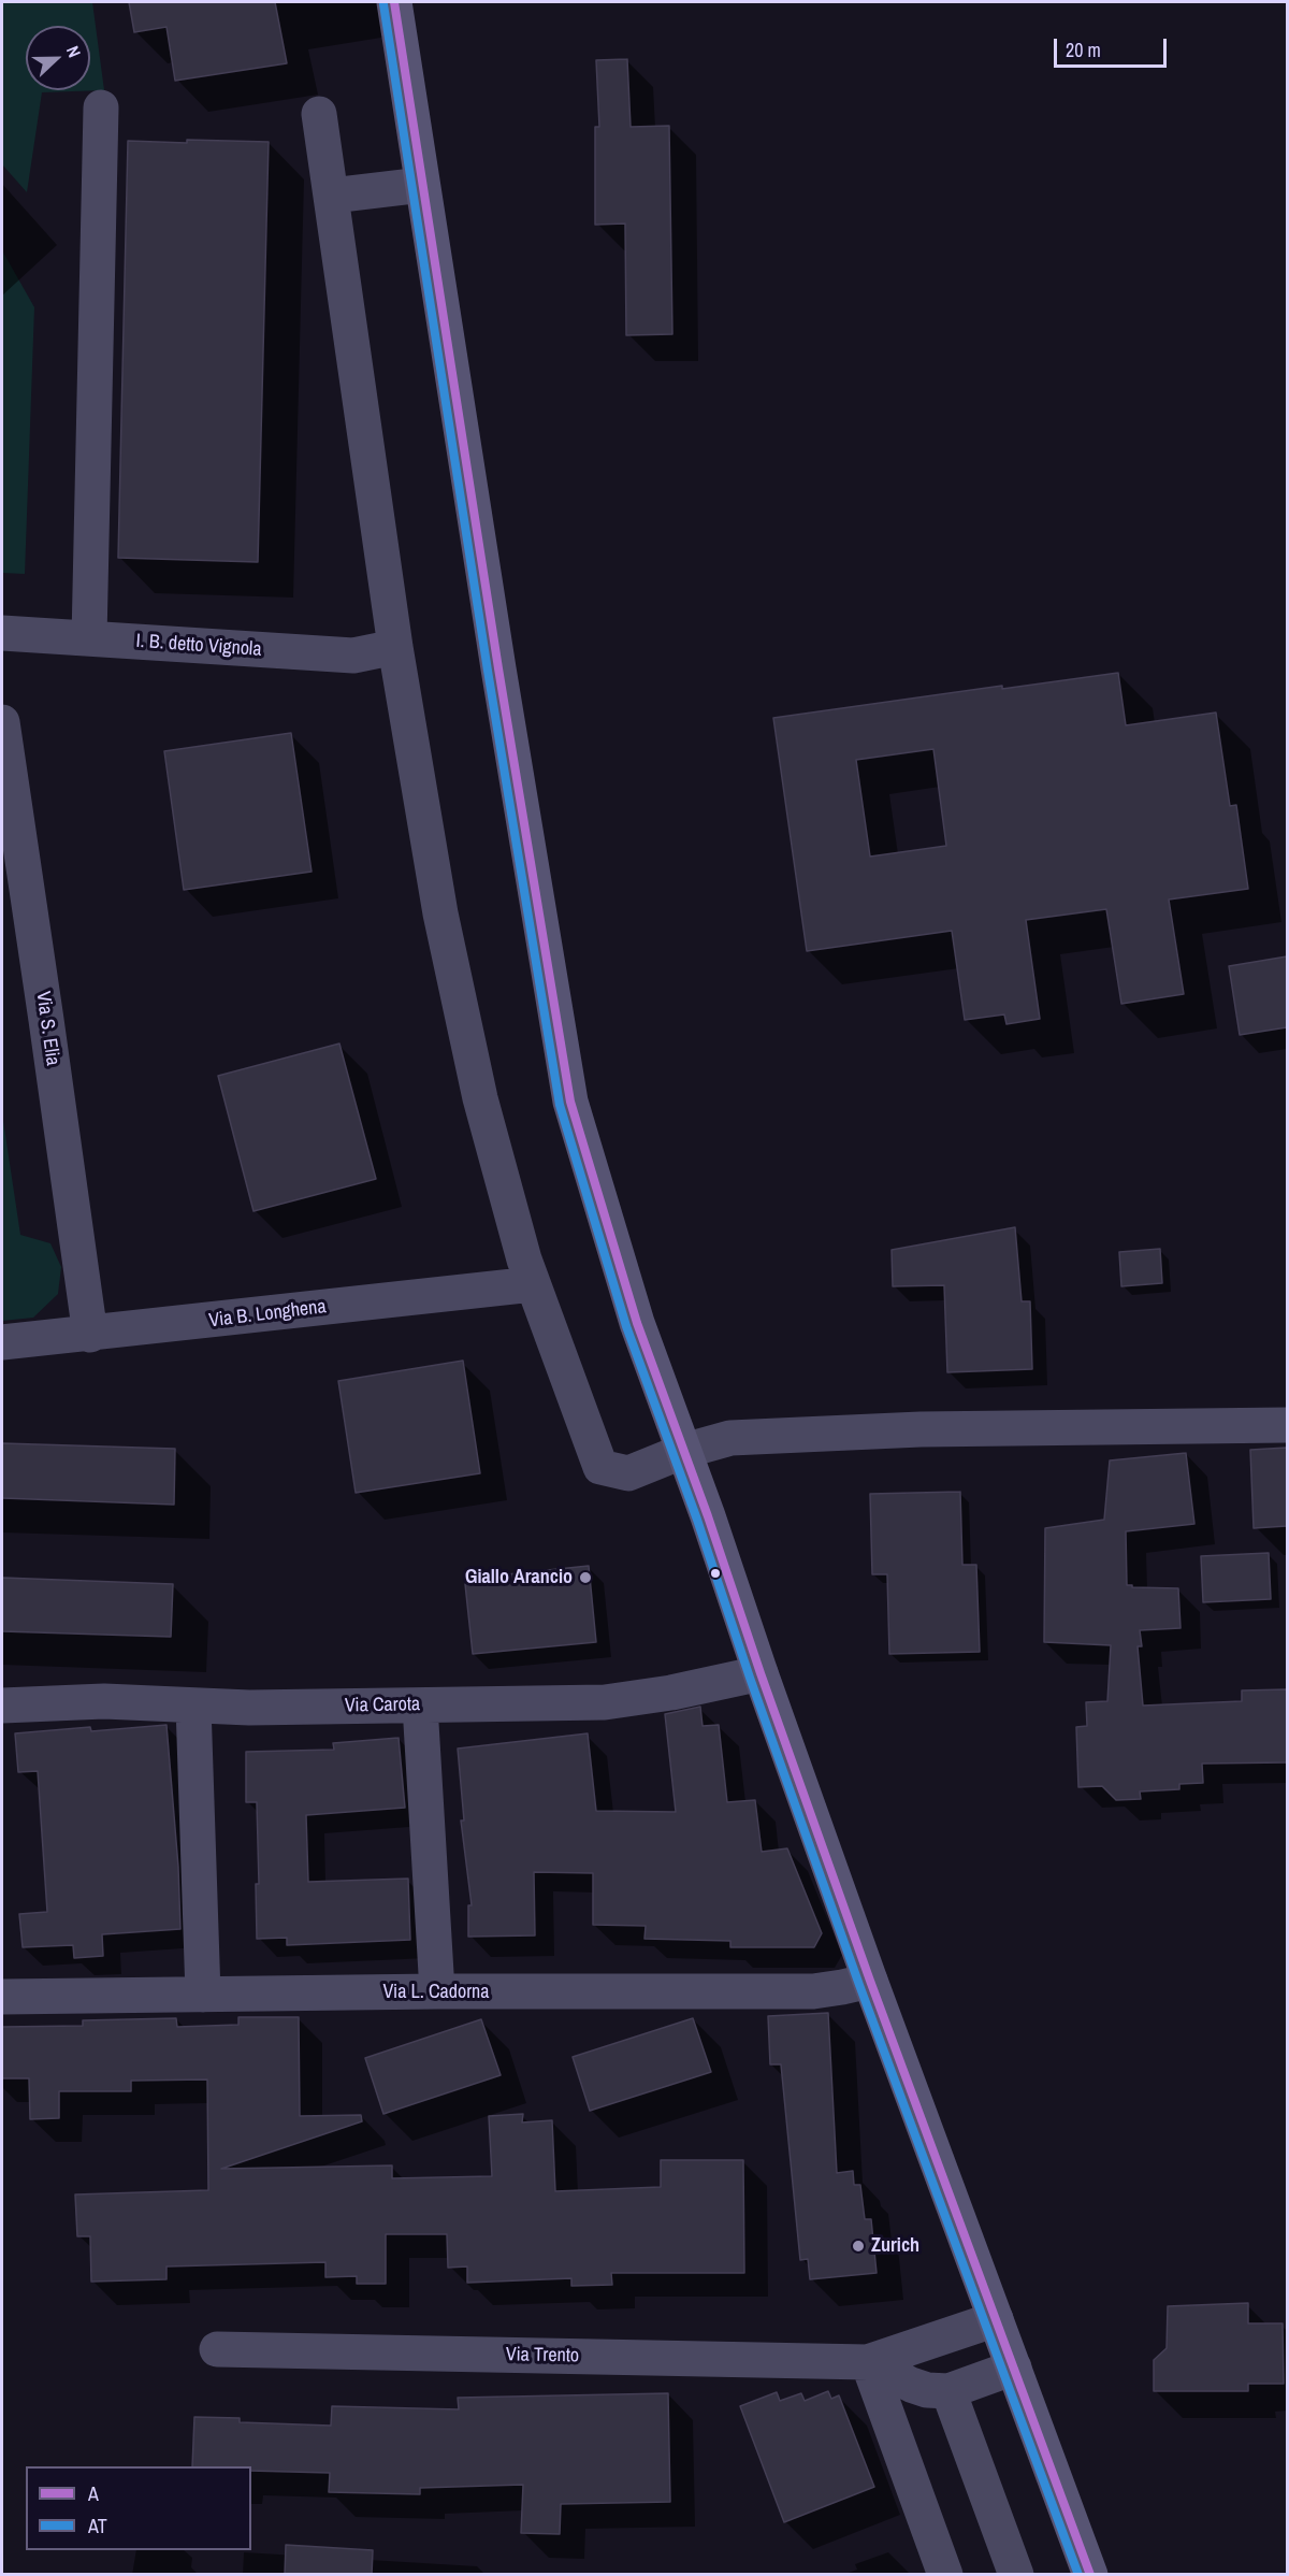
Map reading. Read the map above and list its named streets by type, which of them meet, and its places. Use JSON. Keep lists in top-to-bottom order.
{
  "streets": {
    "street": [
      "I. B. detto Vignola",
      "Via S. Elia",
      "Via B. Longhena",
      "Via Carota",
      "Via L. Cadorna",
      "Via Trento"
    ]
  },
  "crossings": [
    ["Via S. Elia", "Via B. Longhena"]
  ],
  "places": ["Giallo Arancio", "Zurich"],
  "lines": ["transit line A", "transit line AT"],
  "legend": ["A", "AT"],
  "scale_bar": "20 m",
  "north": "right"
}
